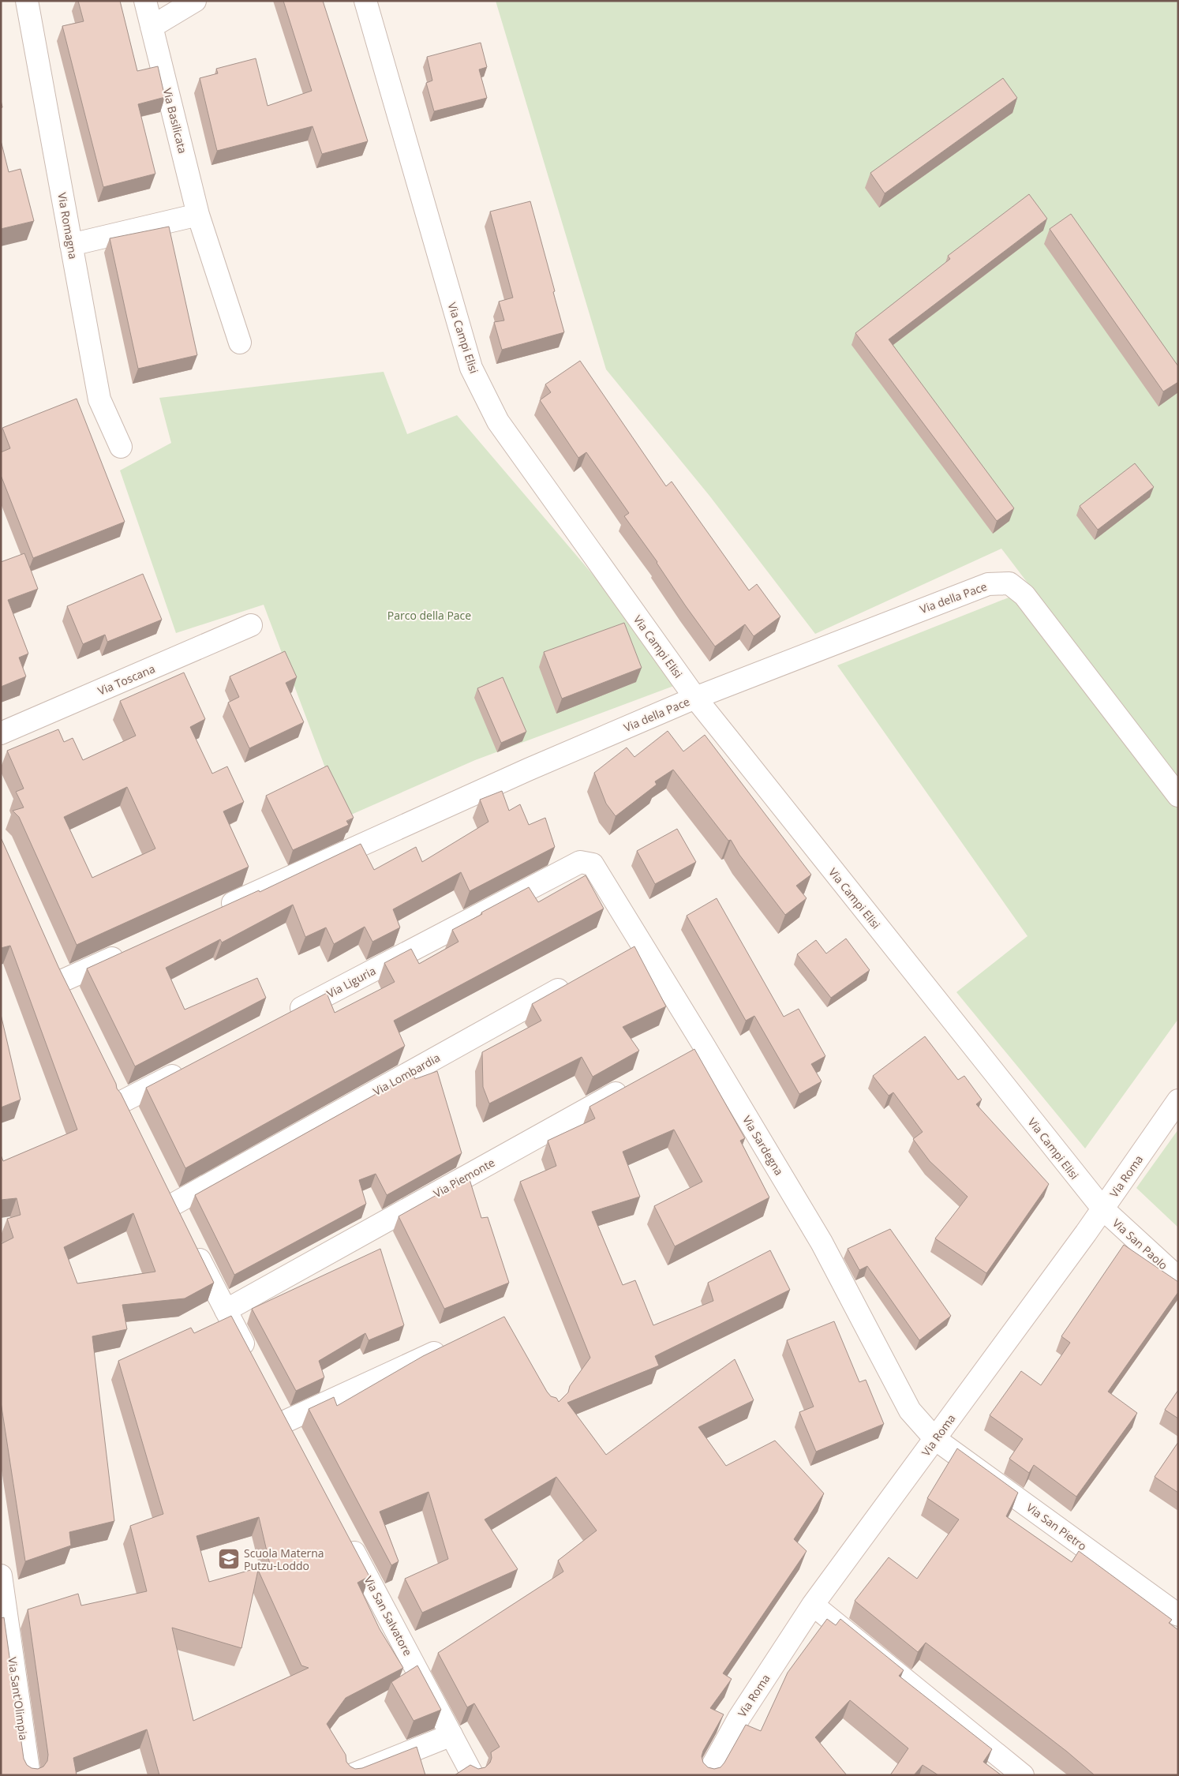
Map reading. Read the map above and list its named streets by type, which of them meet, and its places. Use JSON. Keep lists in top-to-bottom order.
{
  "streets": {
    "street": [
      "Via Basilicata",
      "Via Romagna",
      "Via Campi Elisi",
      "Via della Pace",
      "Via Toscana",
      "Via Liguria",
      "Via Lombardia",
      "Via Sardegna",
      "Via Roma",
      "Via Piemonte",
      "Via San Paolo",
      "Via San Pietro",
      "Via San Salvatore",
      "Via Sant'Olimpia"
    ]
  },
  "crossings": [
    ["Via Campi Elisi", "Via della Pace"],
    ["Via Campi Elisi", "Via Roma"],
    ["Via Campi Elisi", "Via San Paolo"],
    ["Via Liguria", "Via Sardegna"],
    ["Via Sardegna", "Via Roma"],
    ["Via Sardegna", "Via San Pietro"],
    ["Via Roma", "Via San Paolo"],
    ["Via Roma", "Via San Pietro"]
  ],
  "parks": ["Parco della Pace"],
  "places": {
    "school or university": ["Scuola Materna Putzu-Loddo"]
  }
}
